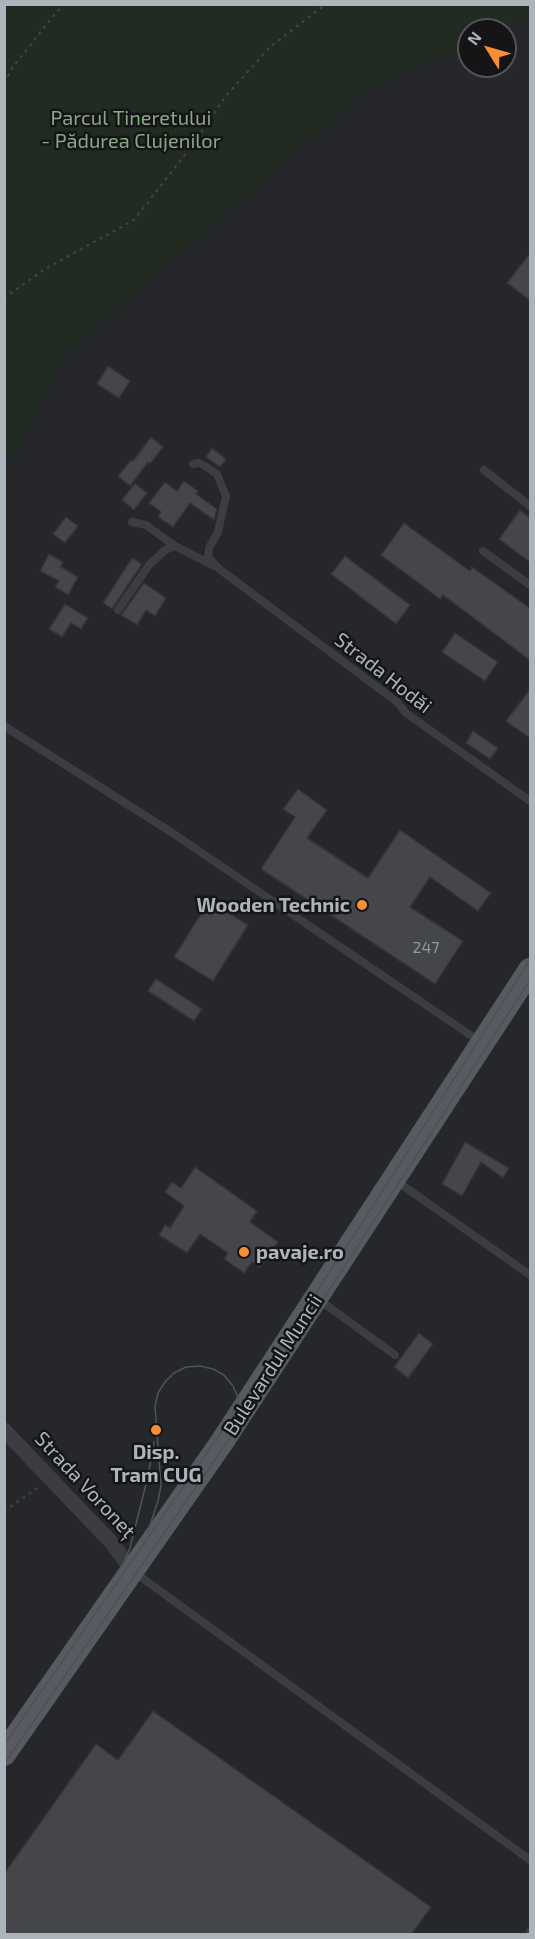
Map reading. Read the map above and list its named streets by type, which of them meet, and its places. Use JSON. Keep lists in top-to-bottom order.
{
  "streets": {
    "main road": ["Bulevardul Muncii"],
    "street": ["Strada Voroneț"],
    "lane": ["Strada Hodăi"]
  },
  "crossings": [
    ["Bulevardul Muncii", "Strada Voroneț"]
  ],
  "parks": ["Parcul Tineretului - Pădurea Clujenilor"],
  "places": ["Wooden Technic", "pavaje.ro", "Disp. Tram CUG"],
  "house_numbers": ["247"],
  "north": "top left"
}
